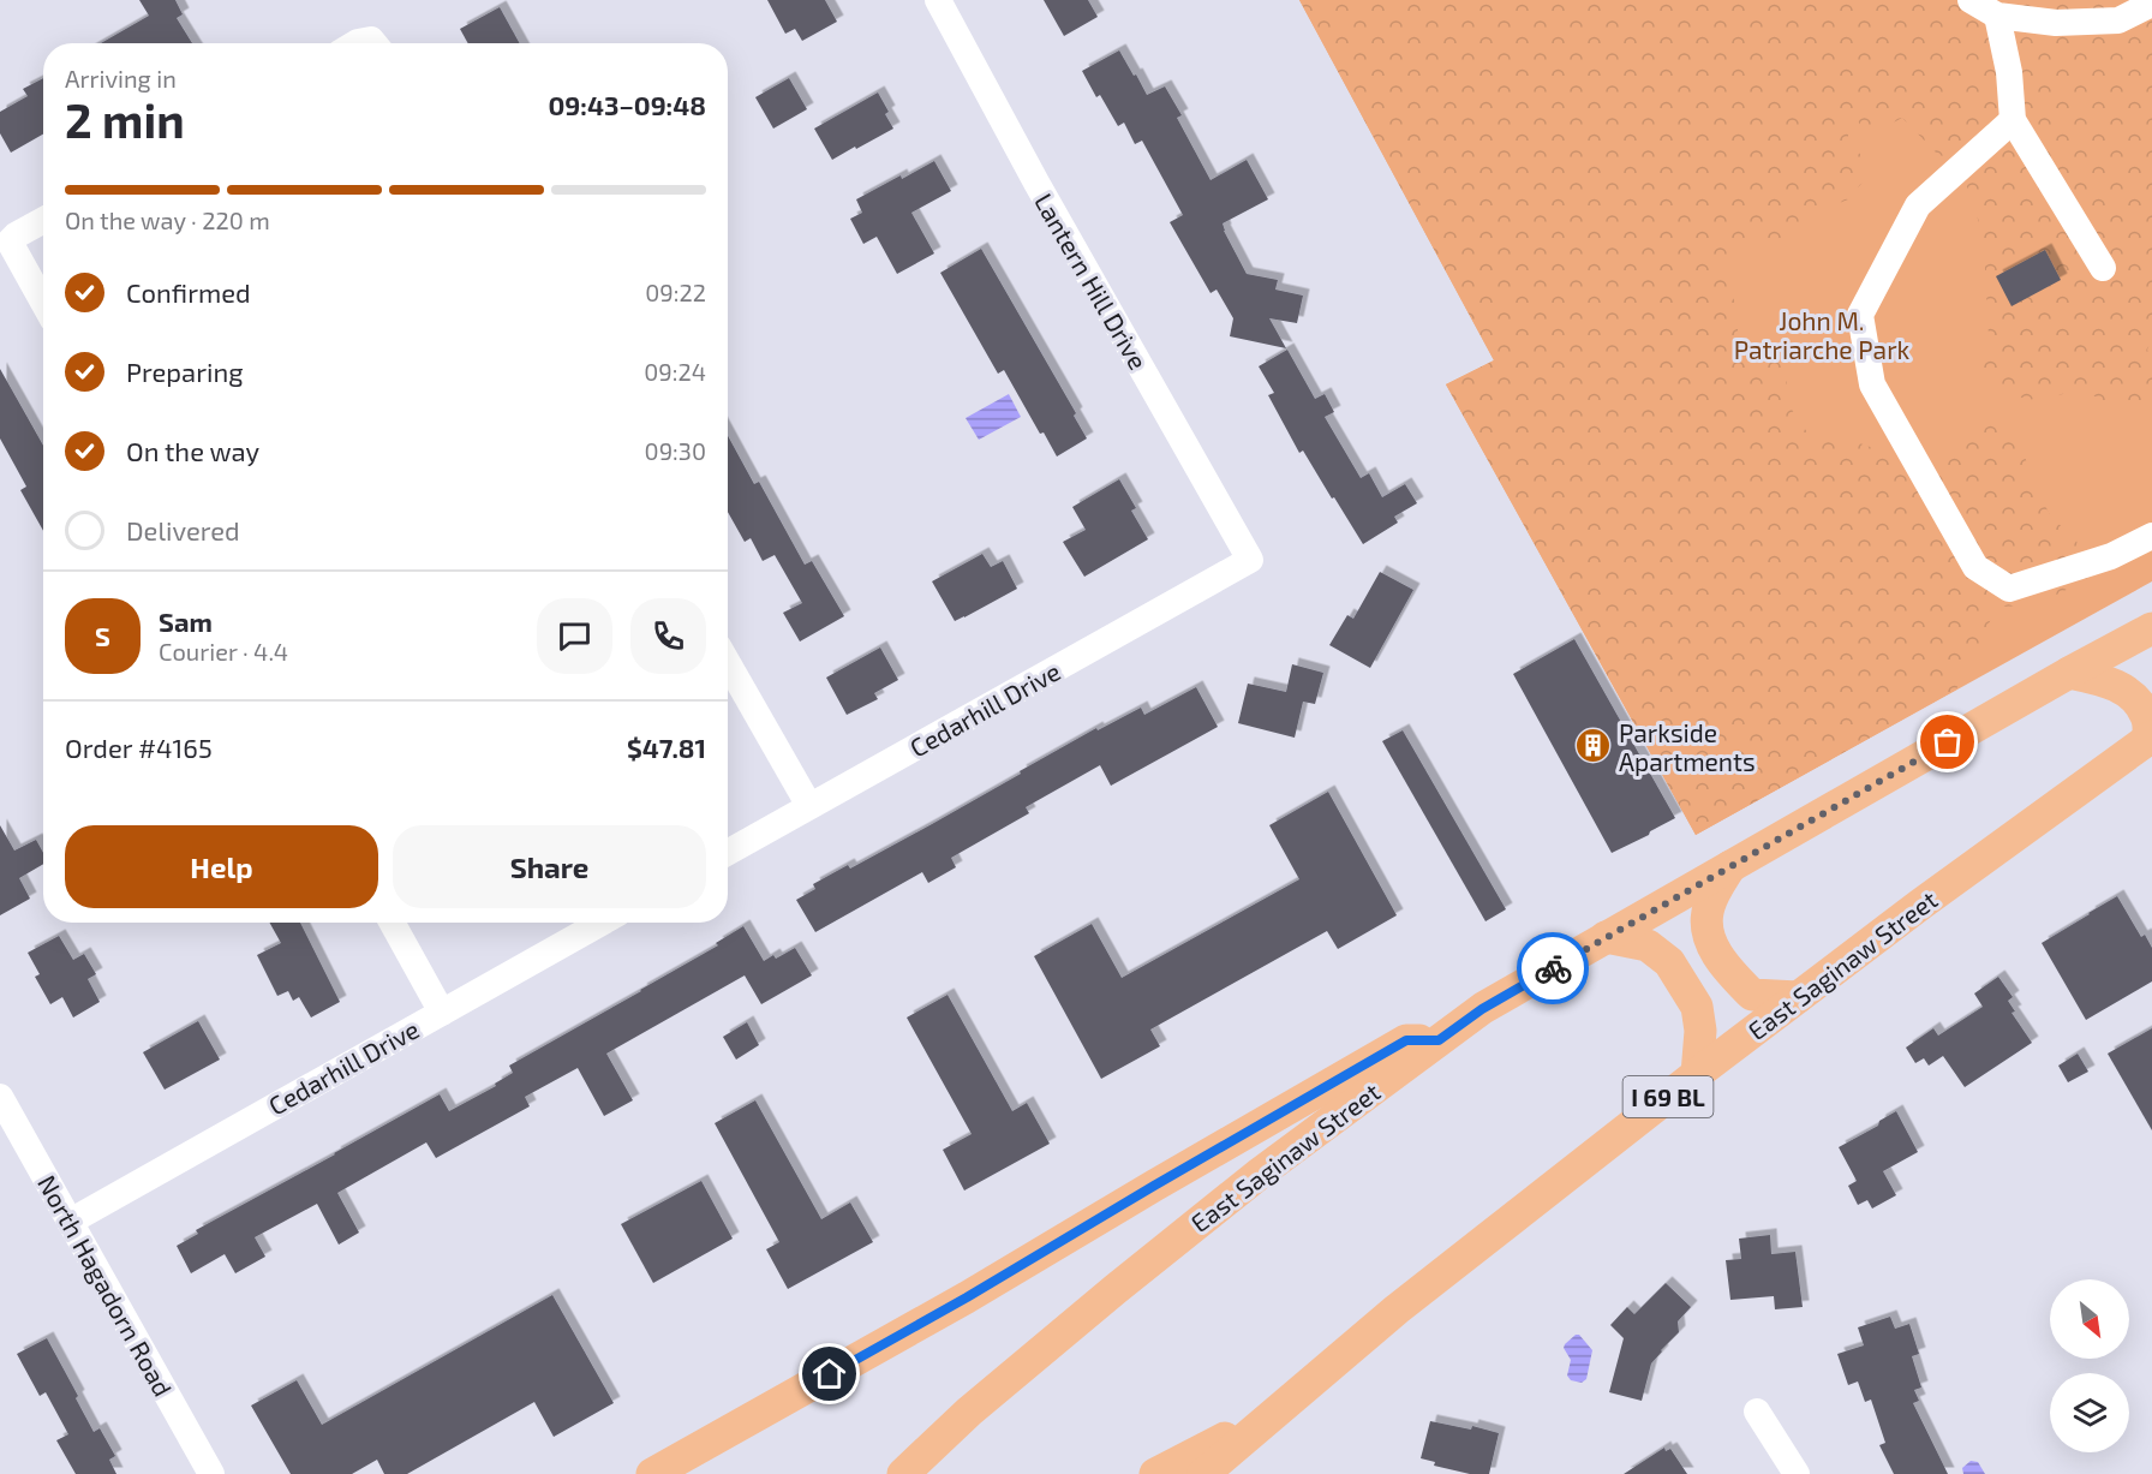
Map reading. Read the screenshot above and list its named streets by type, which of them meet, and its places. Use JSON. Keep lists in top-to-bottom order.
{
  "streets": {
    "main road": ["East Saginaw Street", "I 69 BL"],
    "street": ["Lantern Hill Drive", "Cedarhill Drive", "North Hagadorn Road"]
  },
  "crossings": [
    ["Lantern Hill Drive", "Cedarhill Drive"],
    ["Cedarhill Drive", "North Hagadorn Road"]
  ],
  "parks": ["John M. Patriarche Park"],
  "places": {
    "building": ["Parkside Apartments"]
  },
  "north": "bottom right",
  "page": {
    "heading": ["2 min", "Arriving in", "09:43–09:48"],
    "panel": [
      "Sam",
      "Courier · 4.4",
      "Order #4165",
      "$47.81"
    ],
    "bar": "On the way · 220 m",
    "list": [
      ["Confirmed", "09:22"],
      ["Preparing", "09:24"],
      ["On the way", "09:30"],
      "Delivered"
    ],
    "round": "S",
    "buttons": ["Help", "Share"]
  }
}
